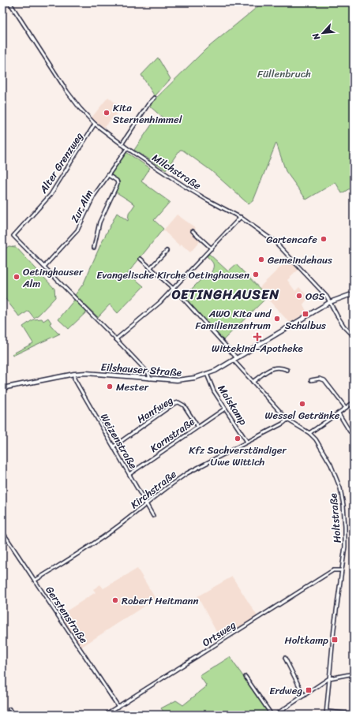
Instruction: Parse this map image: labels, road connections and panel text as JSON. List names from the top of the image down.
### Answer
{
  "streets": {
    "street": [
      "Alter Grenzweg",
      "Milchstraße",
      "Zur Alm",
      "Eilshauser Straße",
      "Maiskamp",
      "Hanfweg",
      "Kornstraße",
      "Weizenstraße",
      "Kirchstraße",
      "Holtstraße",
      "Gerstenstraße",
      "Ortsweg"
    ]
  },
  "crossings": [
    ["Alter Grenzweg", "Milchstraße"],
    ["Alter Grenzweg", "Zur Alm"],
    ["Milchstraße", "Zur Alm"],
    ["Milchstraße", "Eilshauser Straße"],
    ["Eilshauser Straße", "Maiskamp"],
    ["Eilshauser Straße", "Weizenstraße"],
    ["Eilshauser Straße", "Holtstraße"],
    ["Maiskamp", "Kornstraße"],
    ["Maiskamp", "Kirchstraße"],
    ["Hanfweg", "Kornstraße"],
    ["Hanfweg", "Weizenstraße"],
    ["Kornstraße", "Weizenstraße"],
    ["Weizenstraße", "Kirchstraße"],
    ["Kirchstraße", "Holtstraße"],
    ["Kirchstraße", "Gerstenstraße"],
    ["Holtstraße", "Ortsweg"],
    ["Gerstenstraße", "Ortsweg"]
  ],
  "districts": ["OETINGHAUSEN"],
  "parks": ["Füllenbruch"],
  "places": {
    "other": [
      "Kita Sternenhimmel",
      "Gartencafe",
      "Gemeindehaus",
      "Evangelische Kirche Oetinghausen",
      "Oetinghauser Alm",
      "OGS",
      "AWO Kita und Familienzentrum",
      "Mester",
      "Wessel Getränke",
      "Kfz Sachverständiger Uwe Wittich",
      "Robert Heitmann"
    ],
    "transit": ["Schulbus", "Holtkamp", "Erdweg"],
    "health": ["Wittekind-Apotheke"]
  },
  "north": "bottom left"
}
